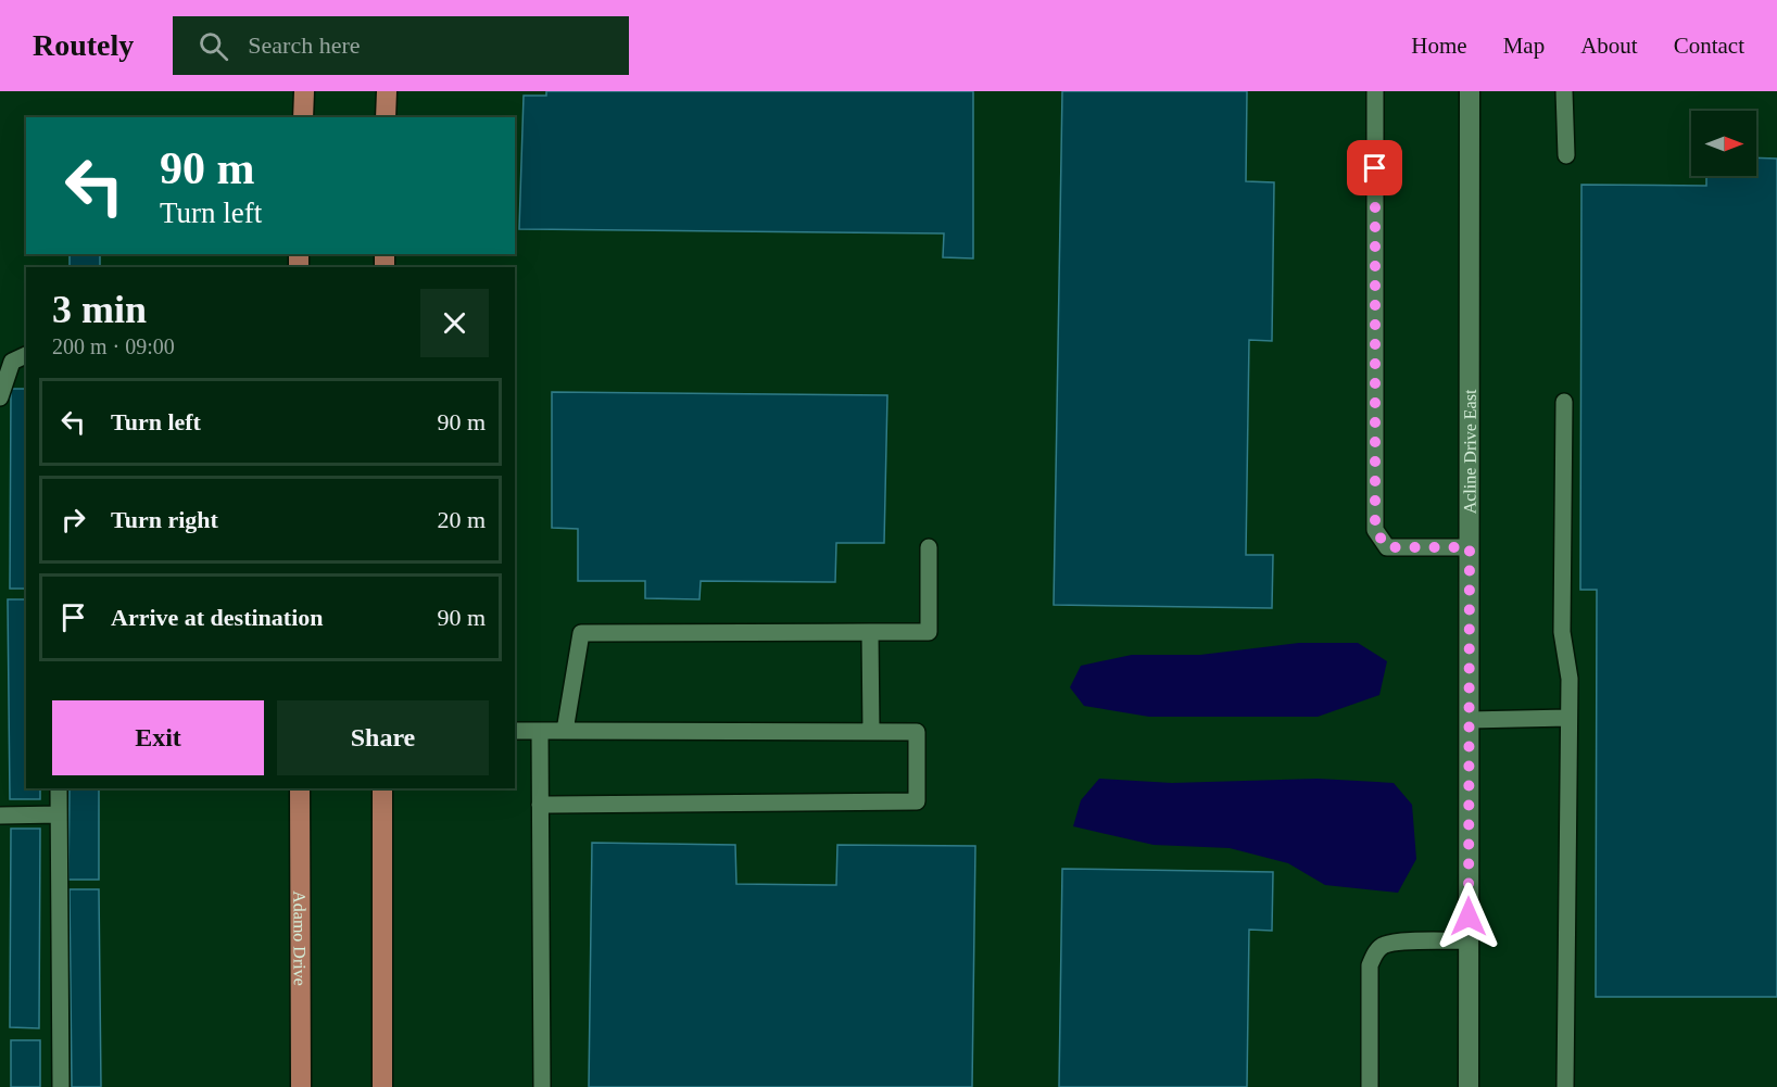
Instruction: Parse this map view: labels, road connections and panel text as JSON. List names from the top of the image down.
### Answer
{
  "streets": {
    "main road": ["Adamo Drive"],
    "street": ["Acline Drive East"]
  },
  "north": "right",
  "page": {
    "header": "Routely",
    "search": "Search here",
    "nav": [
      "Home",
      "Map",
      "About",
      "Contact"
    ],
    "turn": ["90 m", "Turn left"],
    "heading": ["3 min", "200 m · 09:00"],
    "list": [
      {
        "name": "Turn left",
        "value": "90 m"
      },
      {
        "name": "Turn right",
        "value": "20 m"
      },
      {
        "name": "Arrive at destination",
        "value": "90 m"
      }
    ],
    "buttons": ["Exit", "Share"]
  }
}
